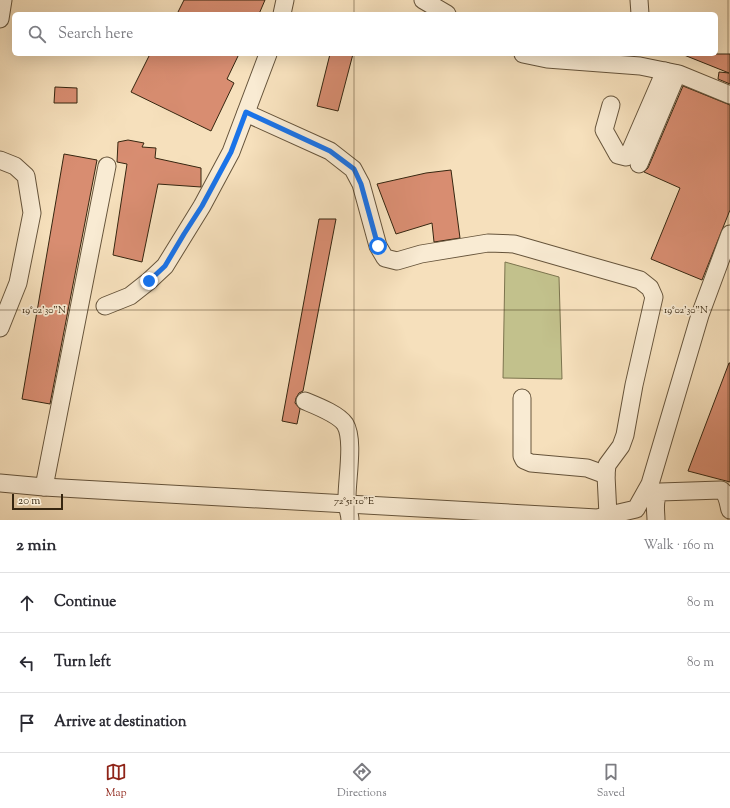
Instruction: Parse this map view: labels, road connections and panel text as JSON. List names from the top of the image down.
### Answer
{
  "scale_bar": "20 m",
  "page": {
    "search": "Search here",
    "scale": "20 m",
    "heading": ["2 min", "Walk · 160 m"],
    "list": [
      ["Continue", "80 m"],
      ["Turn left", "80 m"],
      "Arrive at destination"
    ],
    "nav": ["Map", "Directions", "Saved"]
  },
  "coordinates": ["19°02'30\"N", "72°51'10\"E"]
}
